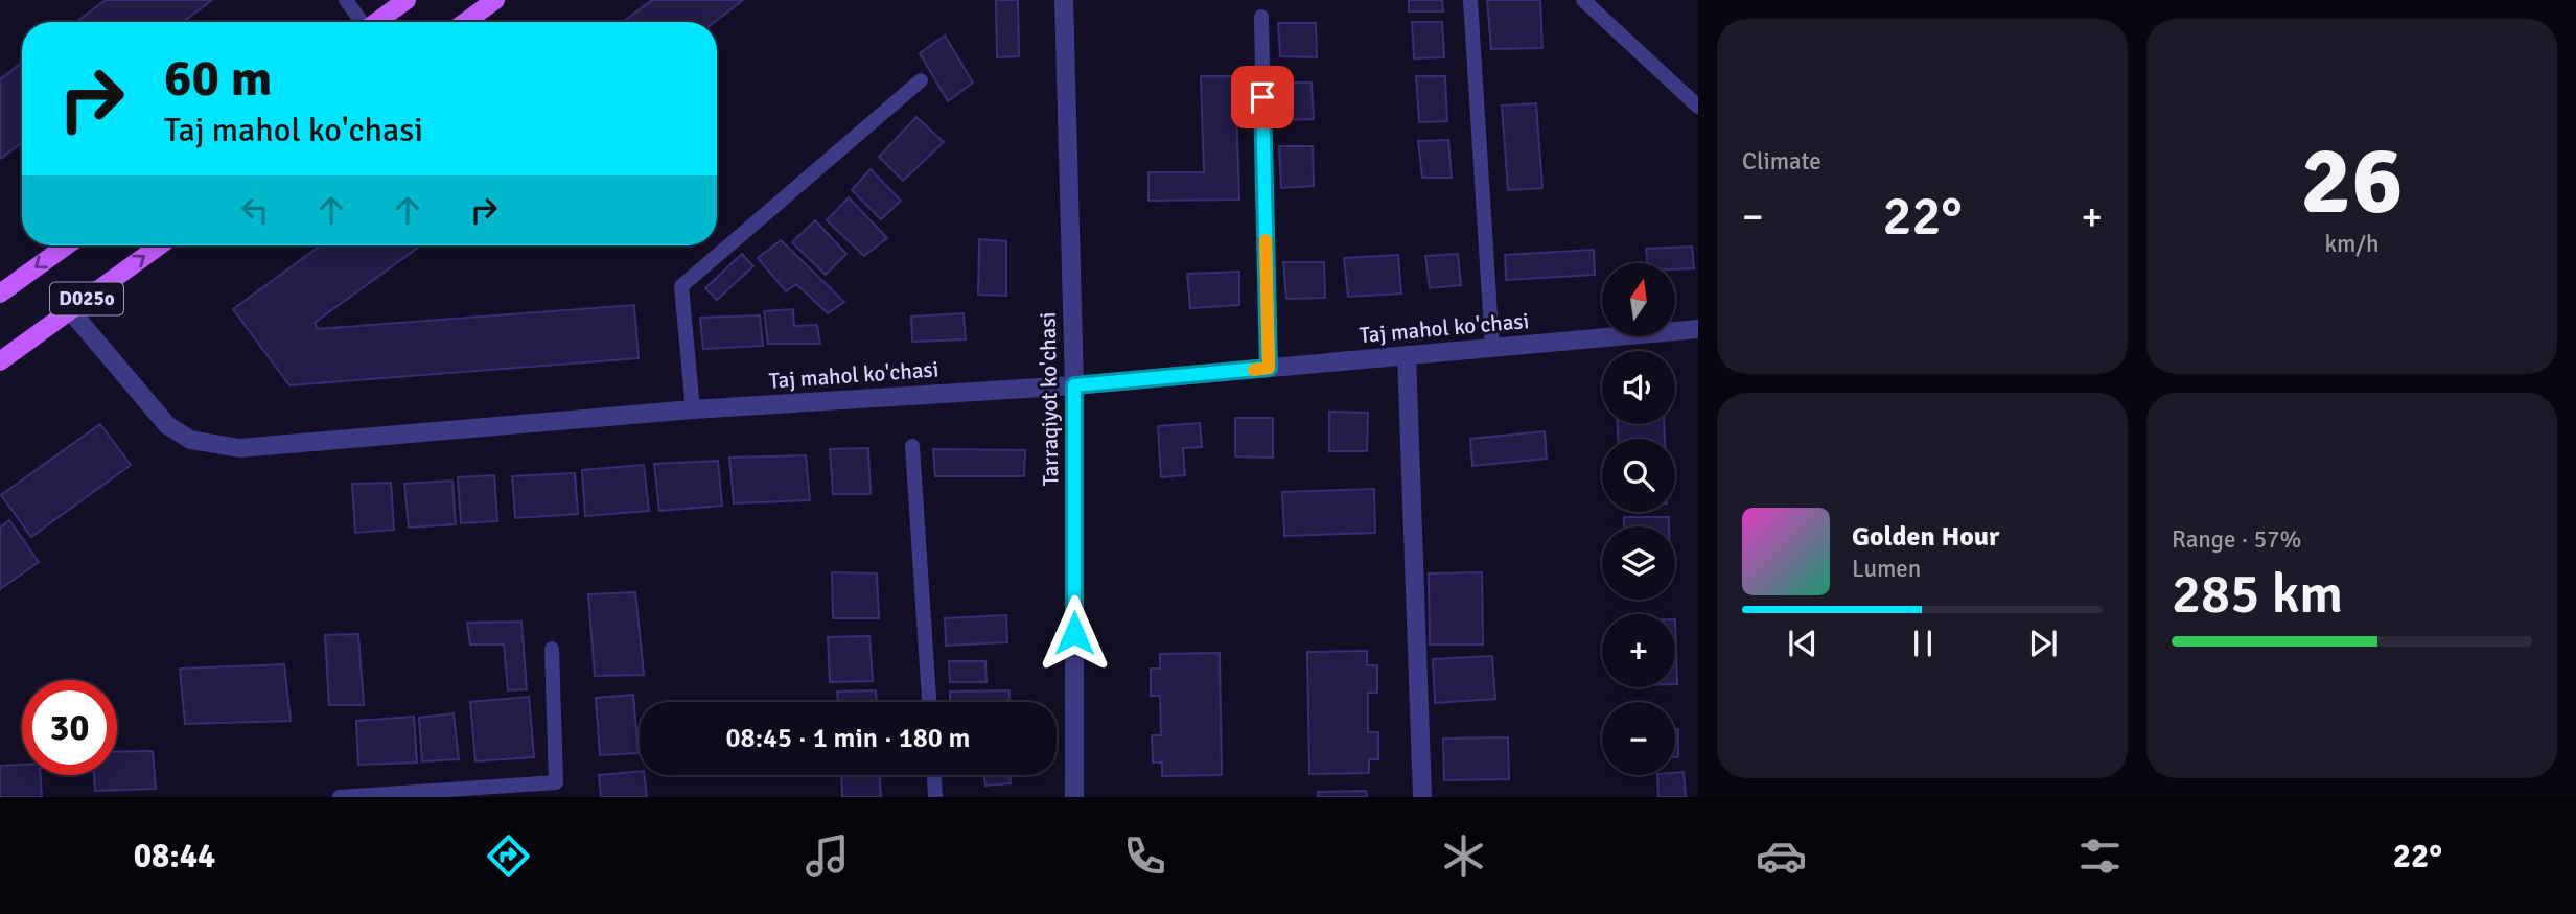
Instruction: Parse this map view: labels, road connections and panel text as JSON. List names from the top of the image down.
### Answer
{
  "streets": {
    "main road": ["D025o"],
    "street": ["Taj mahol ko'chasi", "Tarraqiyot ko'chasi"]
  },
  "crossings": [
    ["D025o", "Taj mahol ko'chasi"],
    ["Taj mahol ko'chasi", "Tarraqiyot ko'chasi"]
  ],
  "north": "top",
  "page": {
    "tile": [
      "Climate",
      ["26", "km/h"],
      ["Range · 57%", "285 km"]
    ],
    "turn": ["60 m", "Taj mahol ko'chasi"],
    "heat": ["−", "22°", "+"],
    "map_buttons": ["+", "−"],
    "song": ["Golden Hour", "Lumen"],
    "limit": "30",
    "trip": "08:45 · 1 min · 180 m",
    "tabs": ["08:44", "22°"]
  }
}
